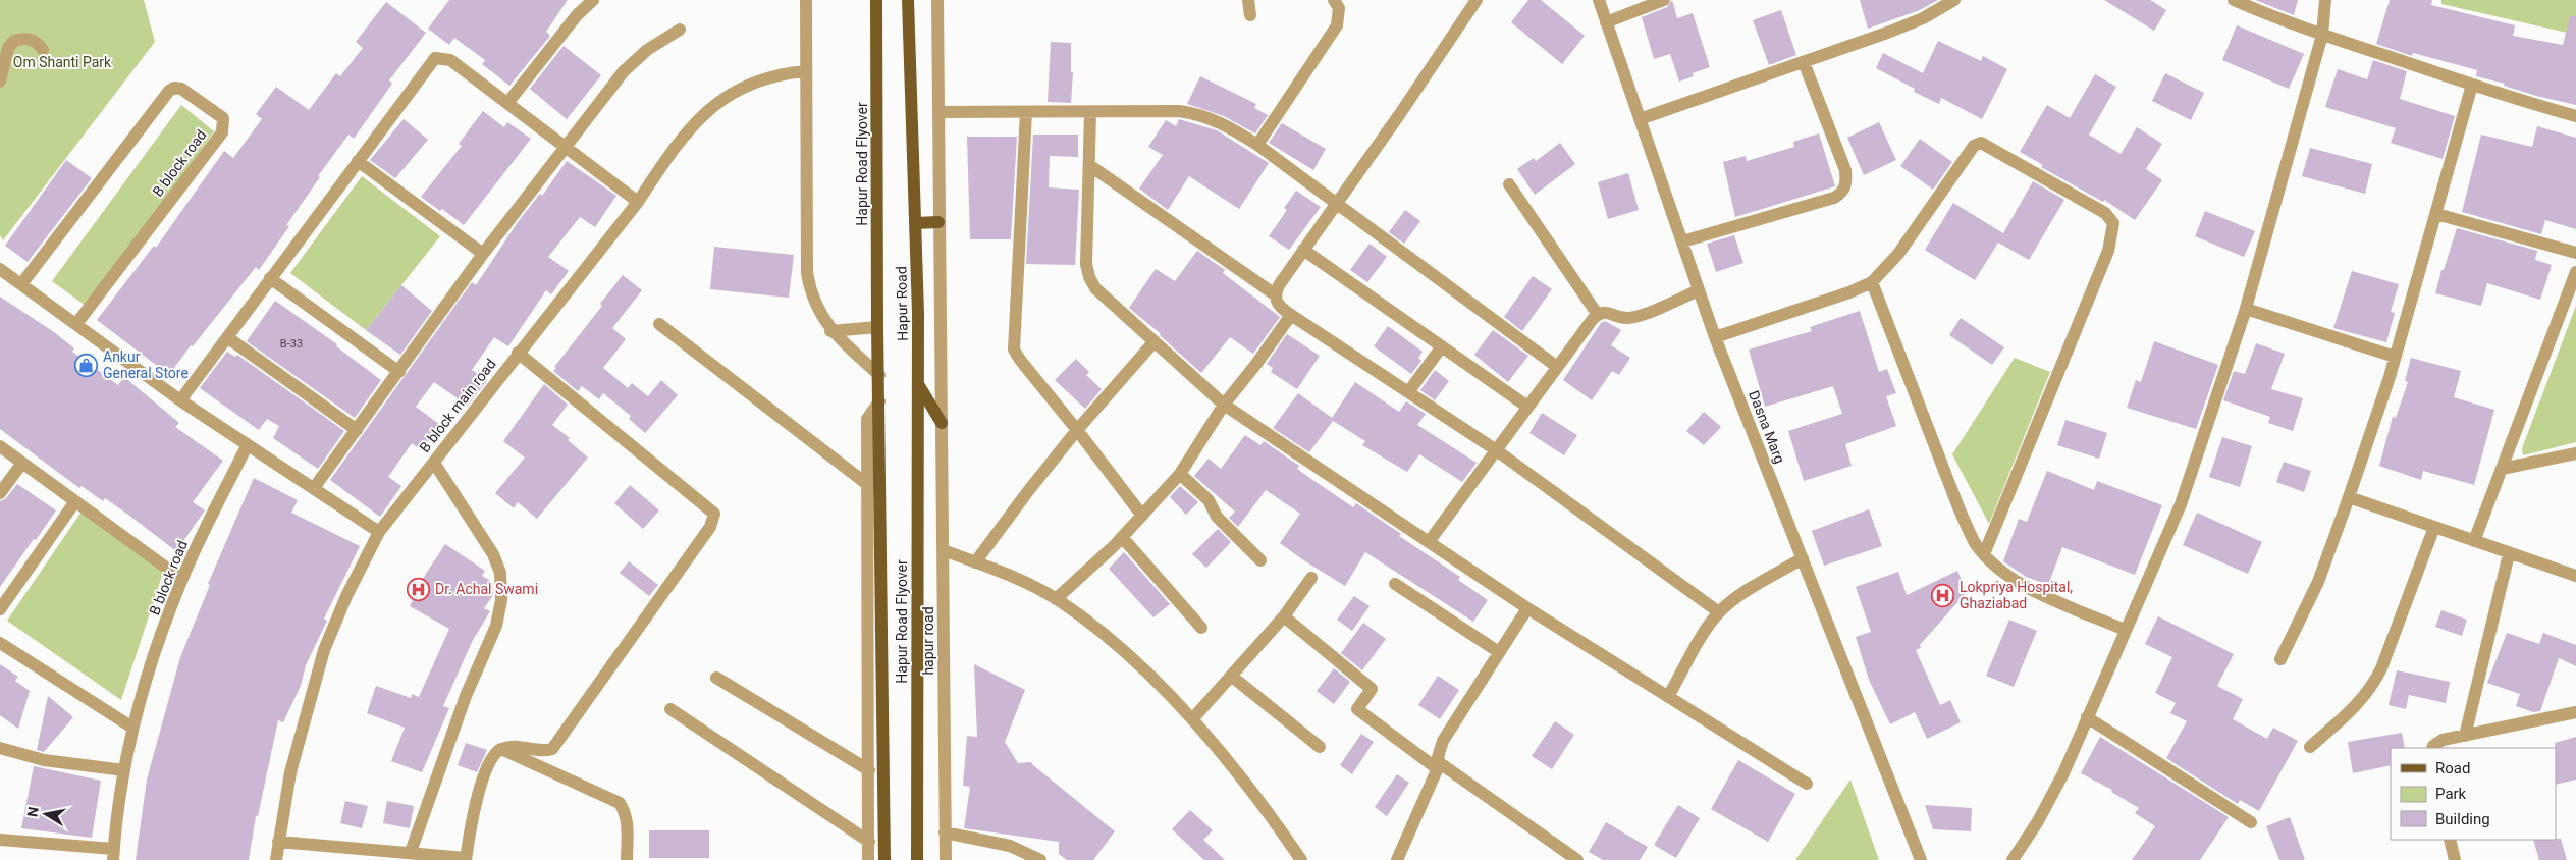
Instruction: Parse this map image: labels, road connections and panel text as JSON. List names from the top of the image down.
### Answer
{
  "streets": {
    "main road": ["Hapur Road Flyover", "Hapur Road"],
    "street": [
      "B block road",
      "B block main road",
      "Dasna Marg",
      "hapur road"
    ]
  },
  "crossings": [
    ["Hapur Road Flyover", "Hapur Road"]
  ],
  "parks": ["Om Shanti Park"],
  "places": {
    "shop": ["Ankur General Store"],
    "hospital": ["Dr. Achal Swami", "Lokpriya Hospital, Ghaziabad"]
  },
  "house_numbers": ["B-33"],
  "legend": ["Road", "Park", "Building"],
  "north": "left"
}
